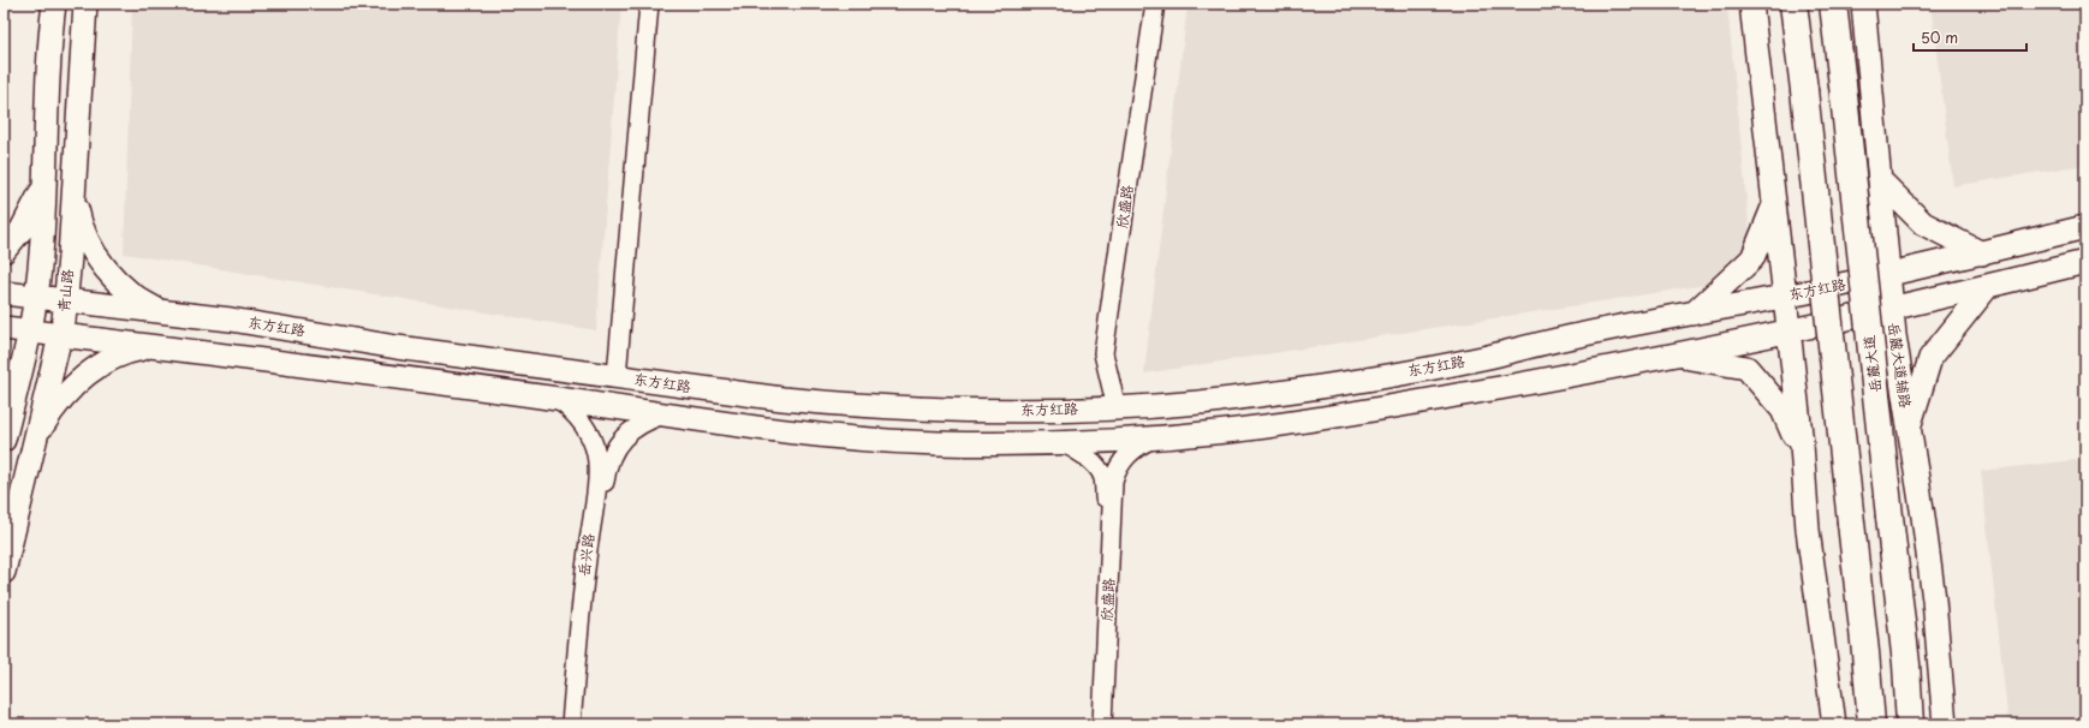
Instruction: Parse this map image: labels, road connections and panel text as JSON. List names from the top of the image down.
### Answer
{
  "streets": {
    "highway": ["岳麓大道"],
    "main road": ["东方红路", "青山路", "岳麓大道辅路"],
    "street": ["欣盛路", "岳兴路"]
  },
  "crossings": [
    ["欣盛路", "东方红路"],
    ["东方红路", "青山路"],
    ["东方红路", "岳麓大道辅路"]
  ],
  "scale_bar": "50 m"
}
